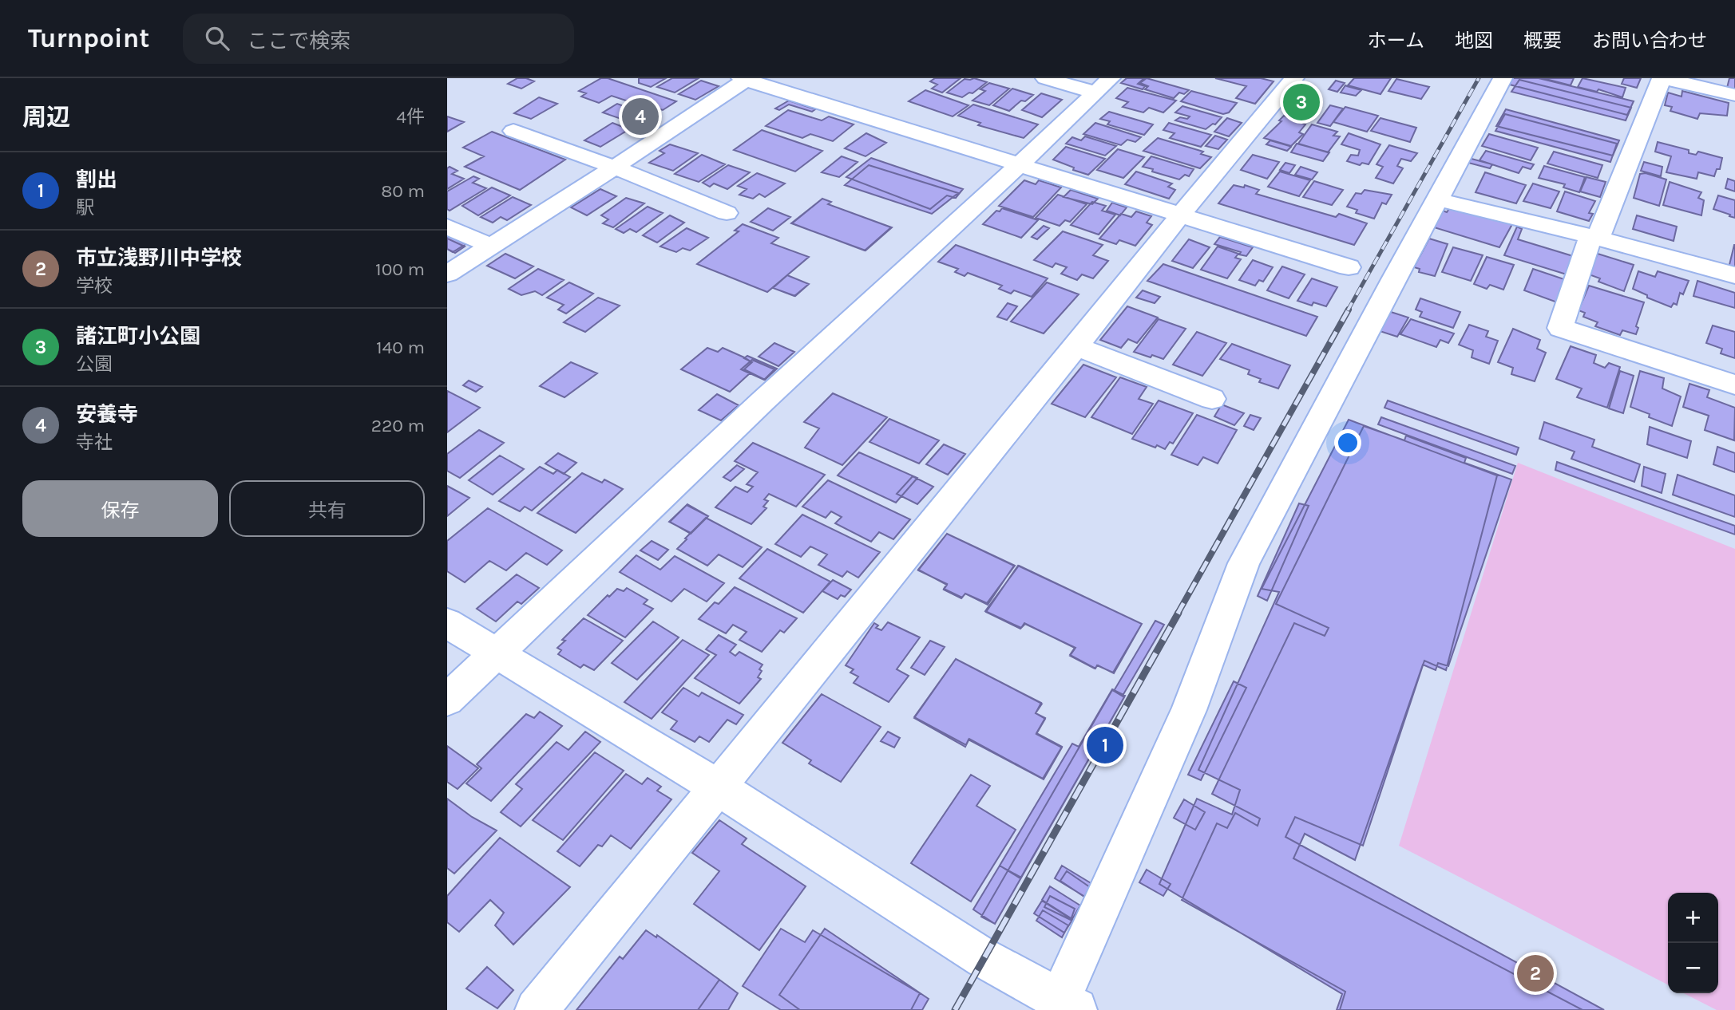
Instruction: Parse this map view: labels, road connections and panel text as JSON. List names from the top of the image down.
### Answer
{
  "page": {
    "header": "Turnpoint",
    "search": "ここで検索",
    "nav": [
      "ホーム",
      "地図",
      "概要",
      "お問い合わせ"
    ],
    "heading": ["周辺", "4件"],
    "pins": [
      "3",
      "4",
      "1",
      "2"
    ],
    "list": [
      {
        "mark": "1",
        "name": "割出",
        "note": "駅",
        "value": "80 m"
      },
      {
        "mark": "2",
        "name": "市立浅野川中学校",
        "note": "学校",
        "value": "100 m"
      },
      {
        "mark": "3",
        "name": "諸江町小公園",
        "note": "公園",
        "value": "140 m"
      },
      {
        "mark": "4",
        "name": "安養寺",
        "note": "寺社",
        "value": "220 m"
      }
    ],
    "buttons": ["保存", "共有"],
    "map_buttons": ["+", "−"]
  }
}
